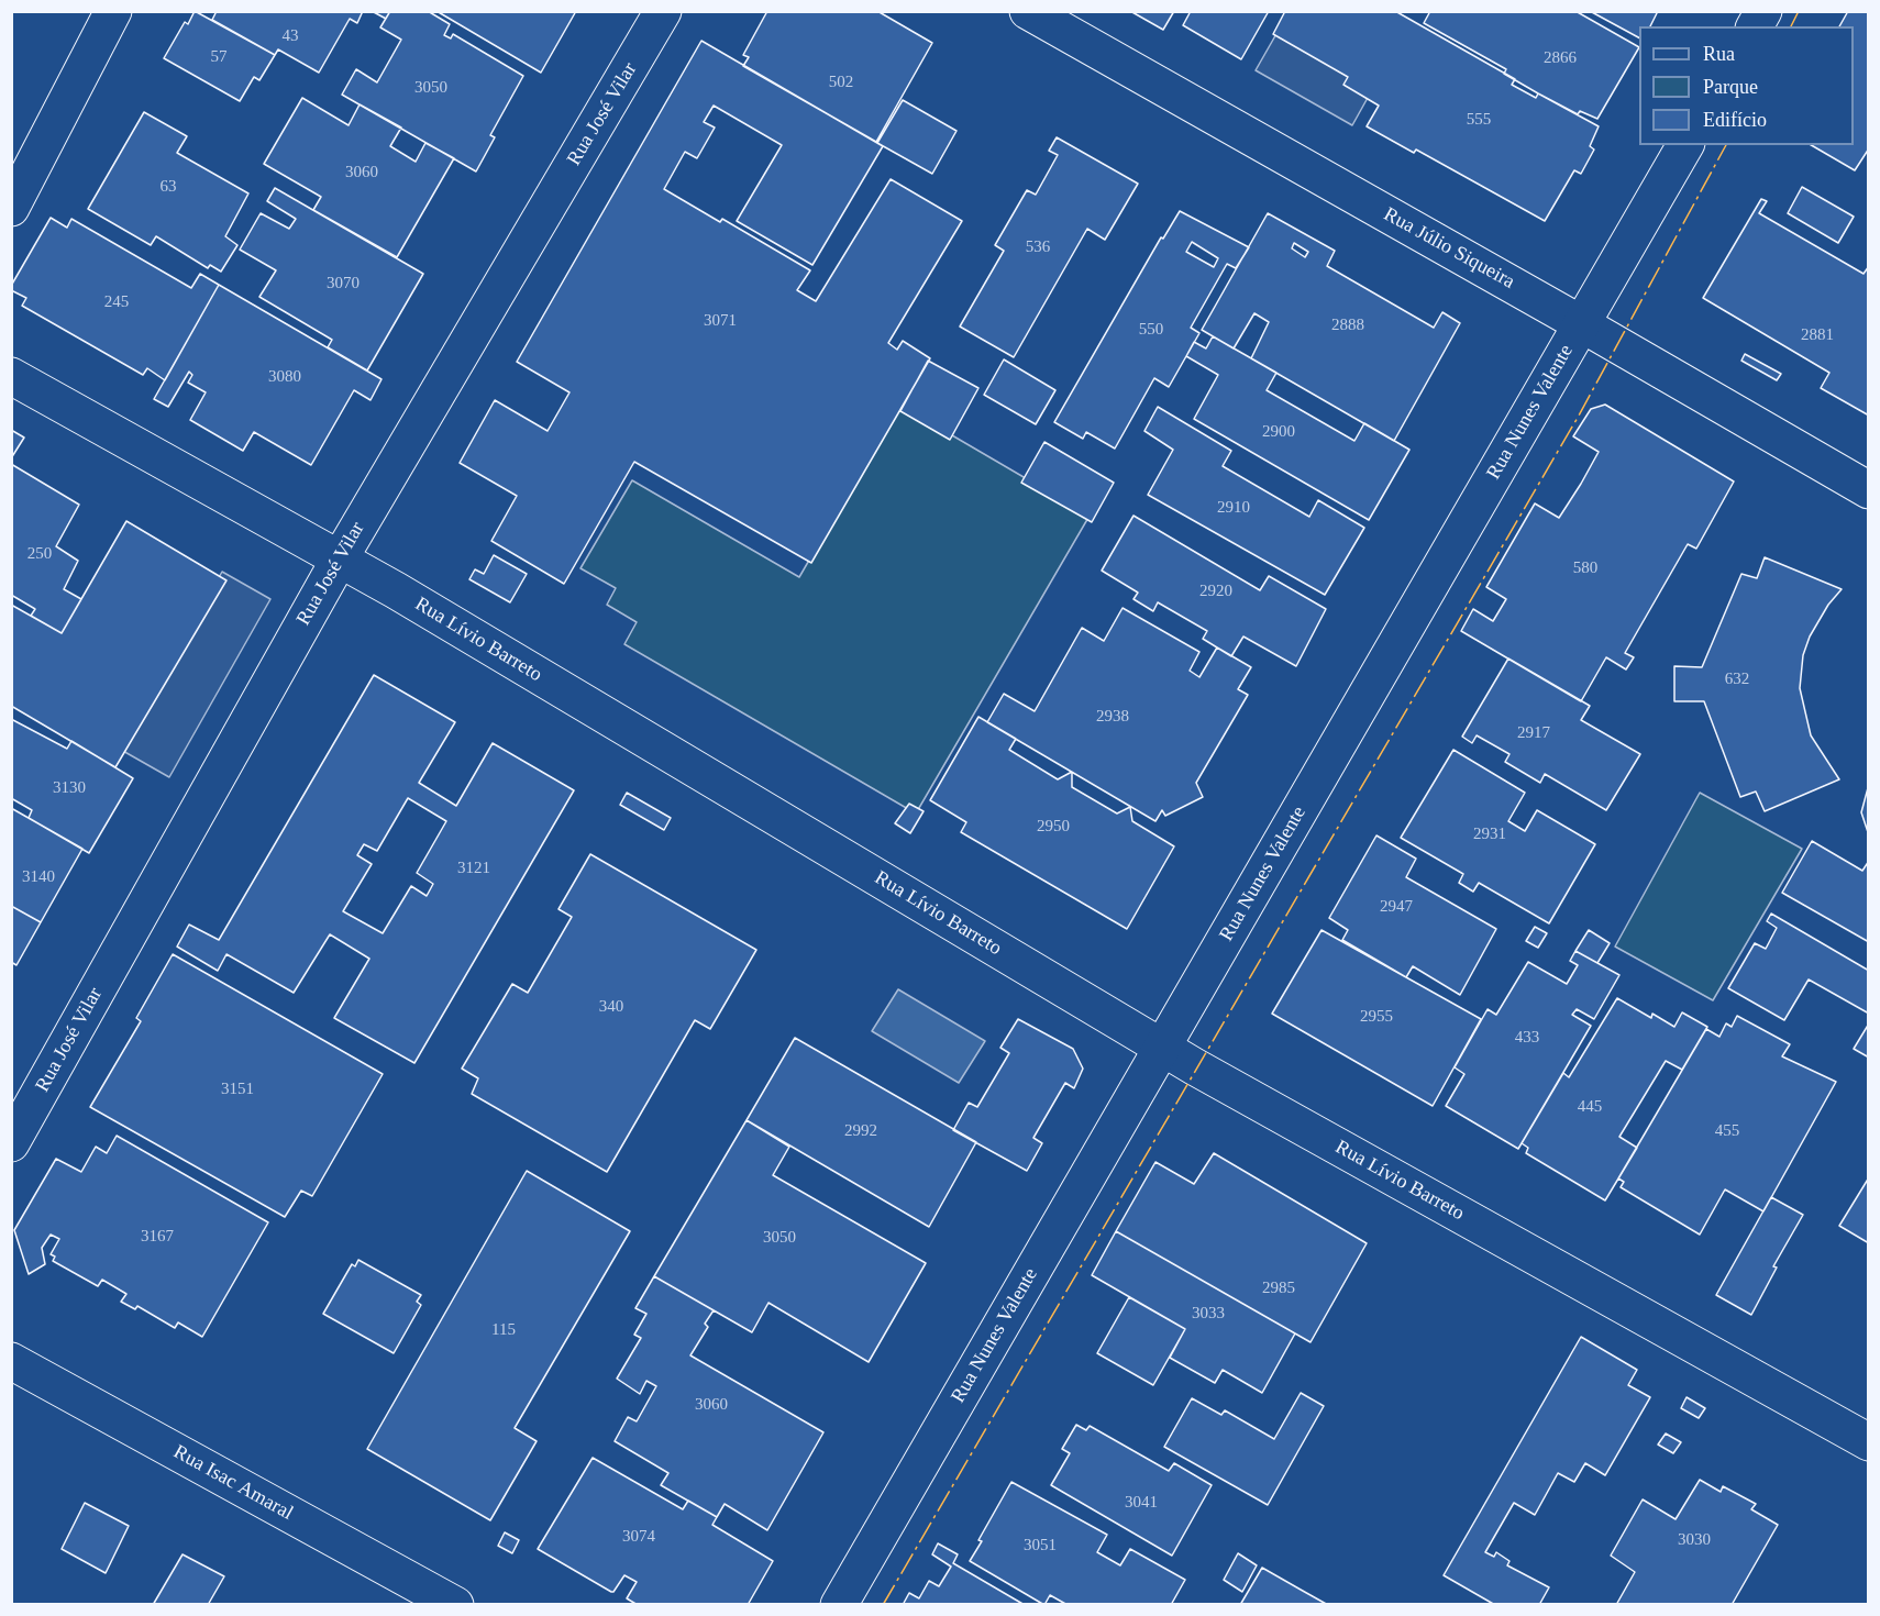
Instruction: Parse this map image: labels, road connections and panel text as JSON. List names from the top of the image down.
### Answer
{
  "streets": {
    "street": [
      "Rua José Vilar",
      "Rua Júlio Siqueira",
      "Rua Nunes Valente",
      "Rua Lívio Barreto",
      "Rua Isac Amaral"
    ]
  },
  "crossings": [
    ["Rua José Vilar", "Rua Lívio Barreto"],
    ["Rua Júlio Siqueira", "Rua Nunes Valente"],
    ["Rua Nunes Valente", "Rua Lívio Barreto"]
  ],
  "house_numbers": [
    "43",
    "57",
    "2866",
    "502",
    "3050",
    "555",
    "3060",
    "63",
    "536",
    "3070",
    "245",
    "3071",
    "2888",
    "550",
    "2881",
    "3080",
    "2900",
    "2910",
    "250",
    "580",
    "2920",
    "632",
    "2938",
    "2917",
    "3130",
    "2950",
    "2931",
    "3121",
    "3140",
    "2947",
    "340",
    "2955",
    "433",
    "3151",
    "445",
    "2992",
    "455",
    "3167",
    "3050",
    "2985",
    "3033",
    "115",
    "3060",
    "3041",
    "3074",
    "3030",
    "3051"
  ],
  "legend": ["Rua", "Parque", "Edifício"]
}
